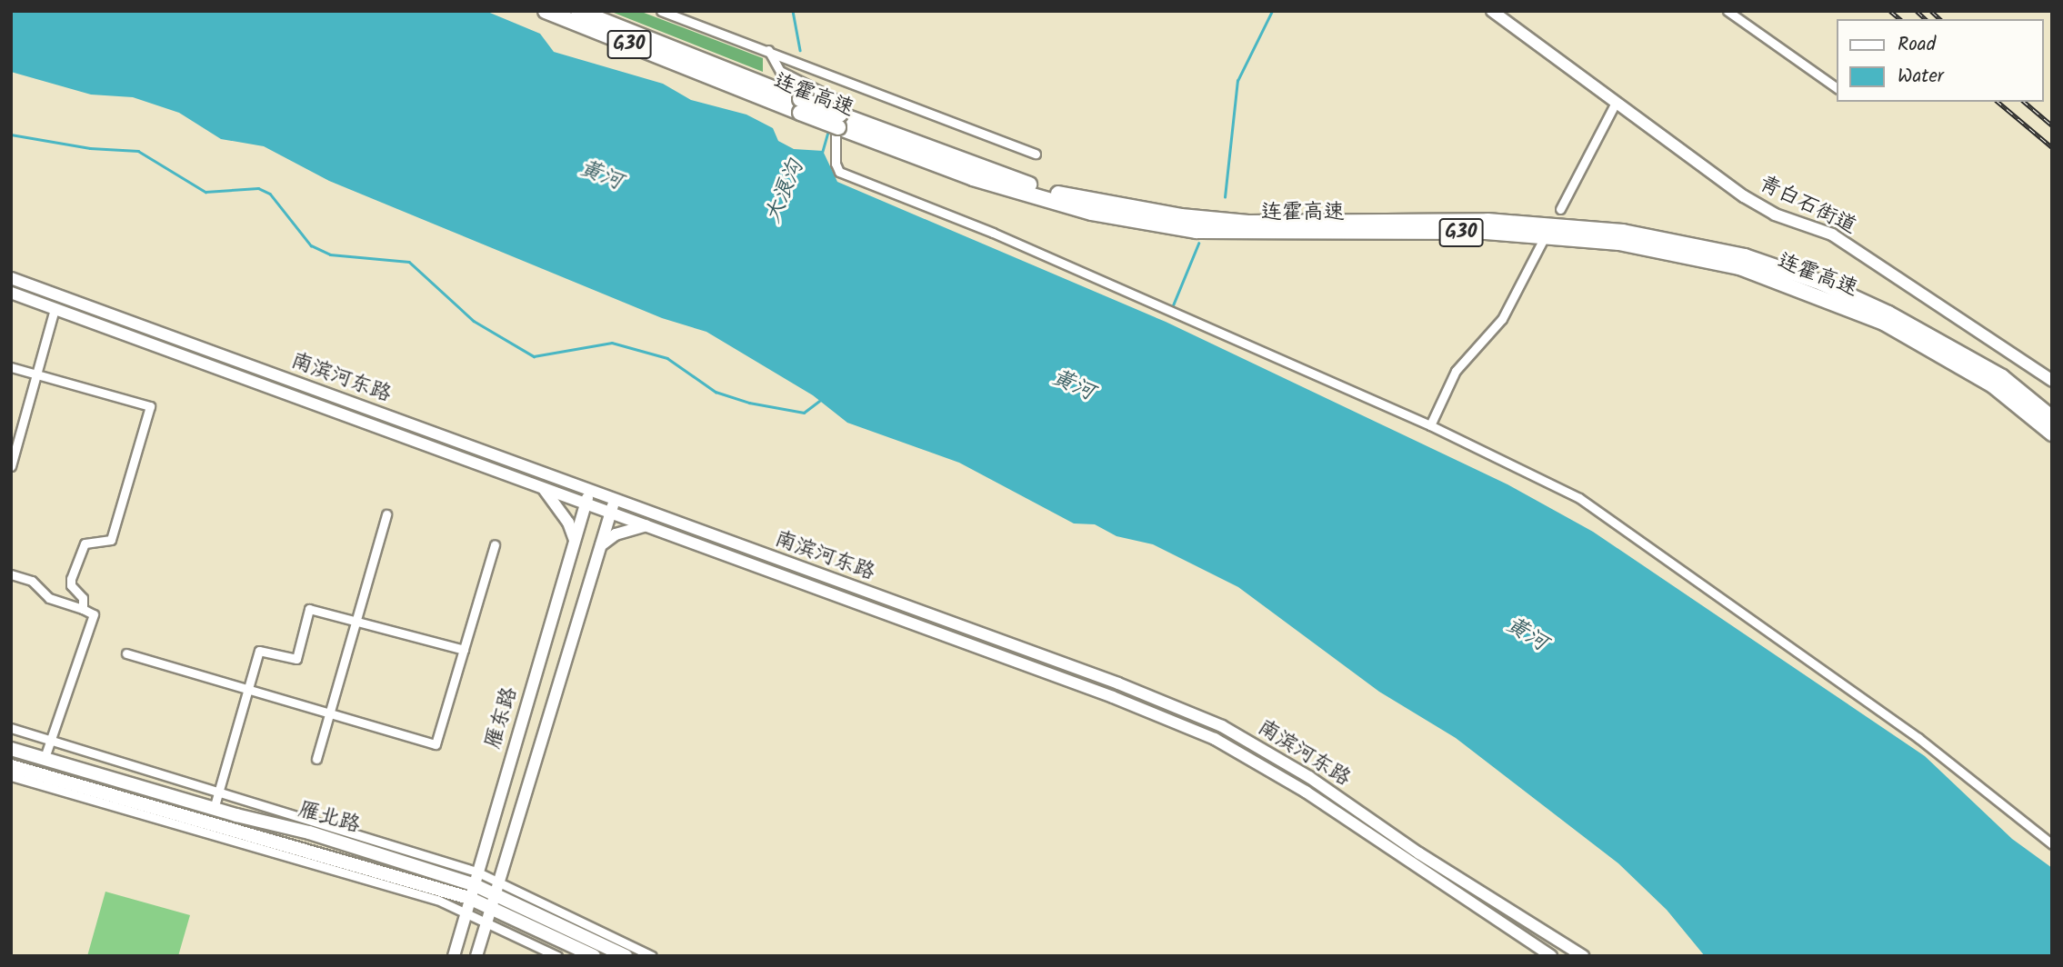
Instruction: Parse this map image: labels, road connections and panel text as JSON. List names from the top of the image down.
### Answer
{
  "streets": {
    "highway": ["G30", "连霍高速"],
    "main road": [
      "青白石街道",
      "南滨河东路",
      "雁东路",
      "雁北路"
    ]
  },
  "crossings": [
    ["南滨河东路", "雁东路"],
    ["雁东路", "雁北路"]
  ],
  "water": ["黄河", "大浪沟"],
  "legend": ["Road", "Water"]
}
